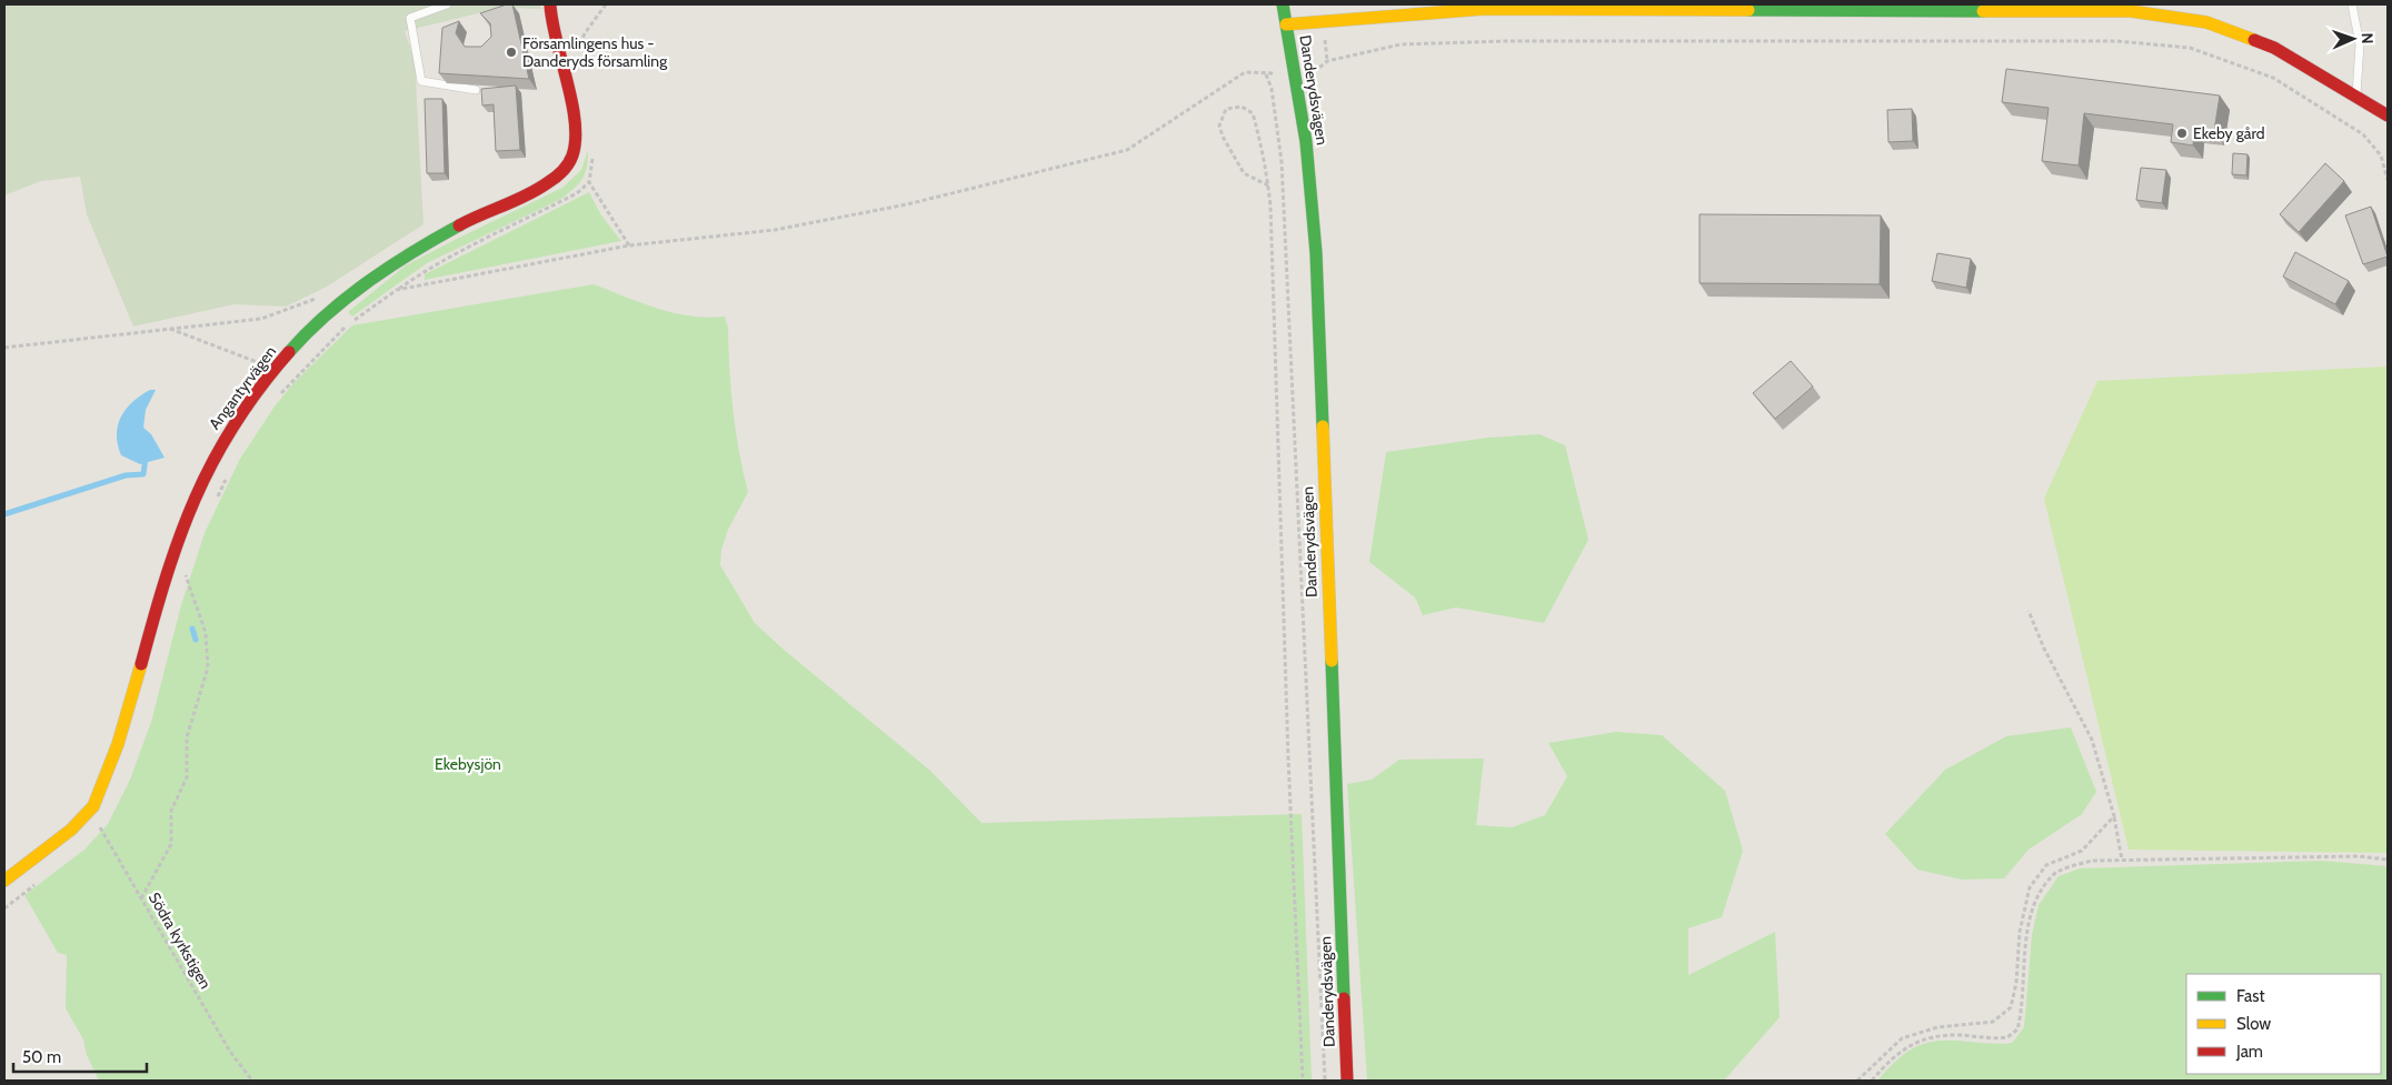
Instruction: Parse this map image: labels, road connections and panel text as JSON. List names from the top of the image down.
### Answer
{
  "streets": {
    "street": ["Danderydsvägen", "Angantyrvägen"],
    "path": ["Södra kyrkstigen"]
  },
  "crossings": [
    ["Angantyrvägen", "Södra kyrkstigen"]
  ],
  "parks": ["Ekebysjön"],
  "places": ["Församlingens hus - Danderyds församling", "Ekeby gård"],
  "legend": ["Fast", "Slow", "Jam"],
  "scale_bar": "50 m",
  "north": "right"
}
